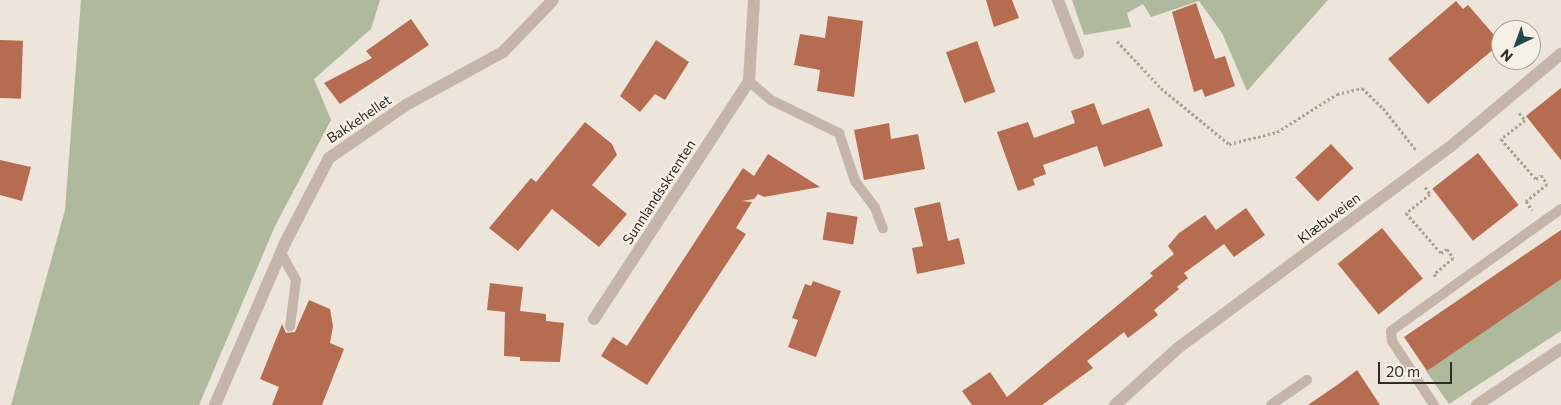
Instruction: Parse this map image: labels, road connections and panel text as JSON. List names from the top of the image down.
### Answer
{
  "streets": {
    "street": ["Bakkehellet", "Sunnlandsskrenten", "Klæbuveien"]
  },
  "scale_bar": "20 m",
  "north": "bottom left"
}
